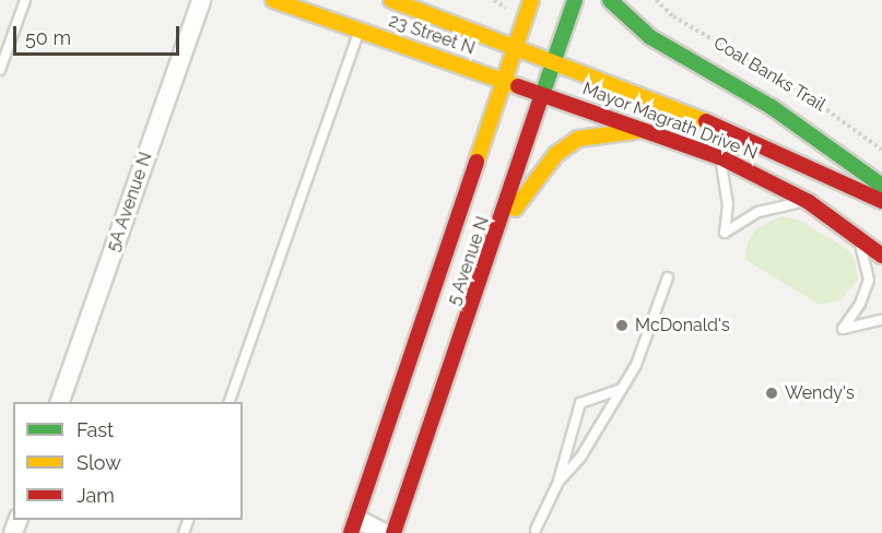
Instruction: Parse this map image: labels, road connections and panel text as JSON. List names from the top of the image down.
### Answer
{
  "streets": {
    "main road": ["23 Street N", "Mayor Magrath Drive N", "5 Avenue N"],
    "street": ["5A Avenue N"],
    "path": ["Coal Banks Trail"]
  },
  "crossings": [
    ["23 Street N", "Mayor Magrath Drive N"],
    ["23 Street N", "5 Avenue N"],
    ["Mayor Magrath Drive N", "5 Avenue N"]
  ],
  "places": ["McDonald's", "Wendy's"],
  "legend": ["Fast", "Slow", "Jam"],
  "scale_bar": "50 m"
}
